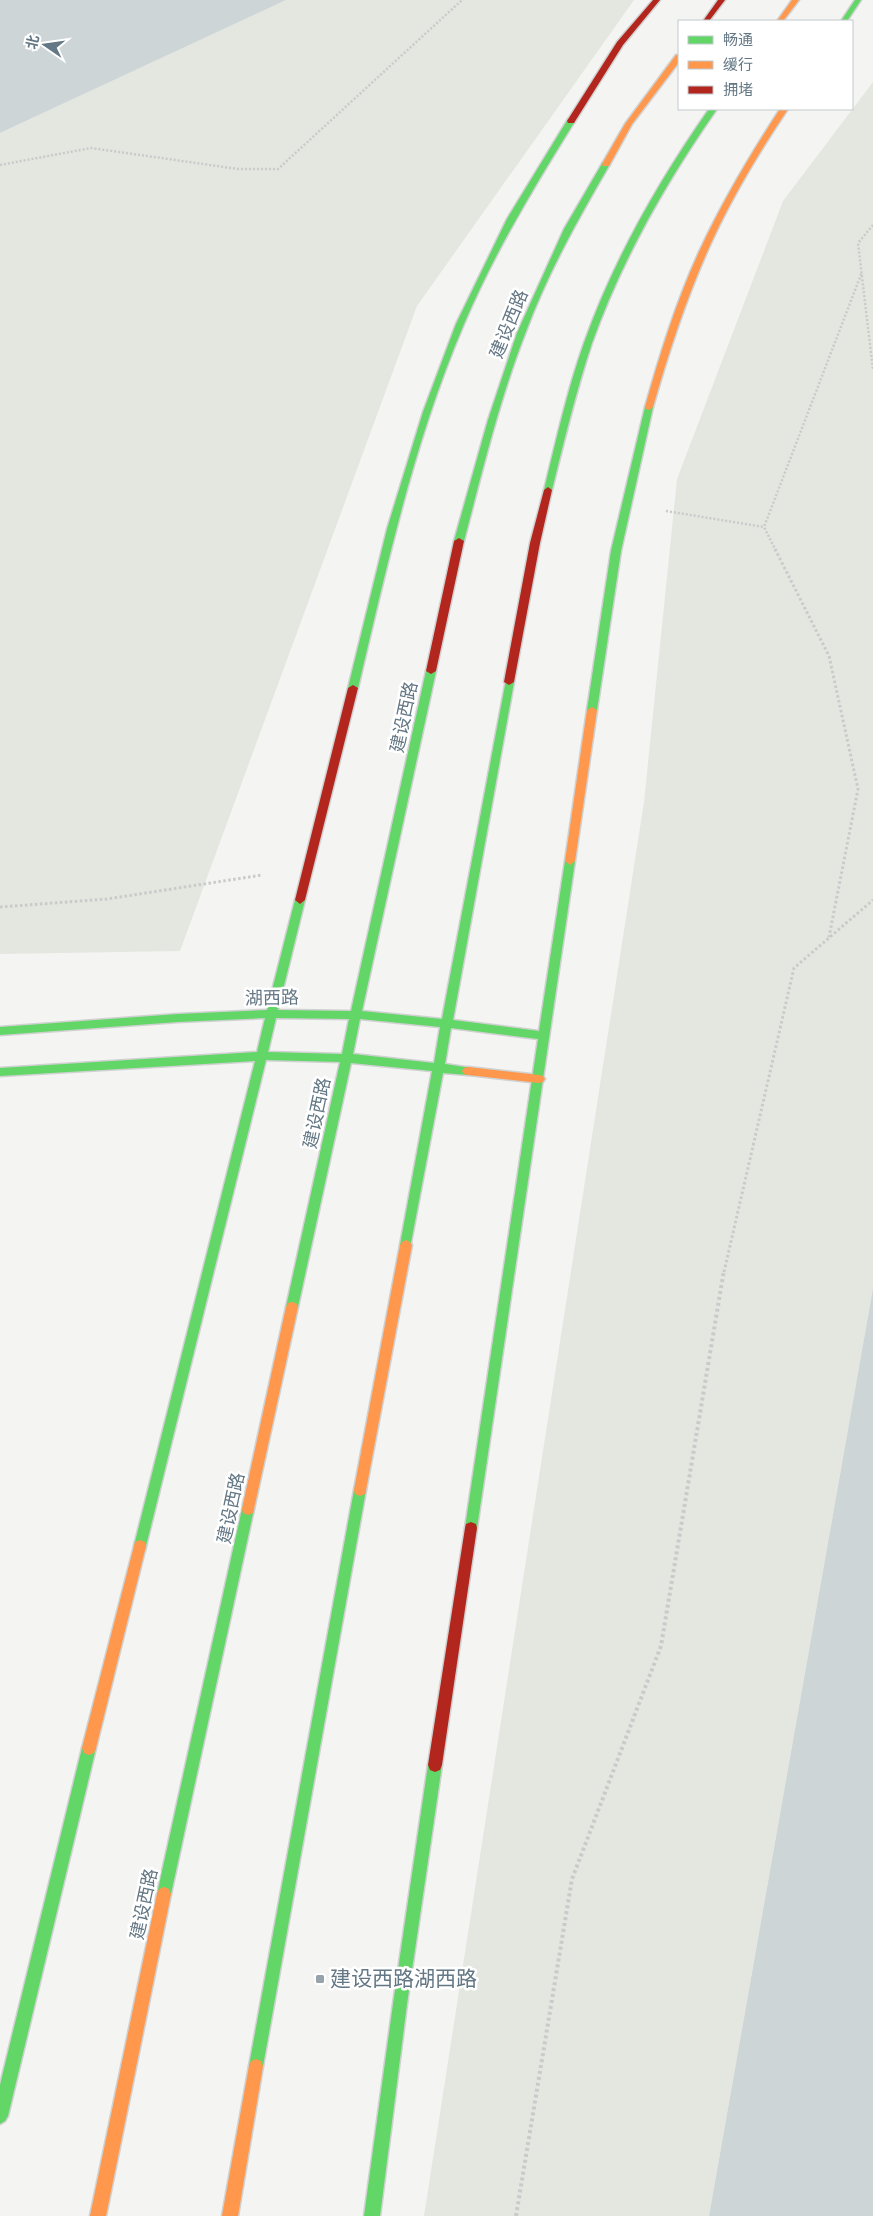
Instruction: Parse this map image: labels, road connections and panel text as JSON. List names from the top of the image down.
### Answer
{
  "streets": {
    "street": ["建设西路", "湖西路"]
  },
  "crossings": [
    ["建设西路", "湖西路"]
  ],
  "places": {
    "transit": ["建设西路湖西路"]
  },
  "legend": ["畅通", "缓行", "拥堵"],
  "north": "left"
}
